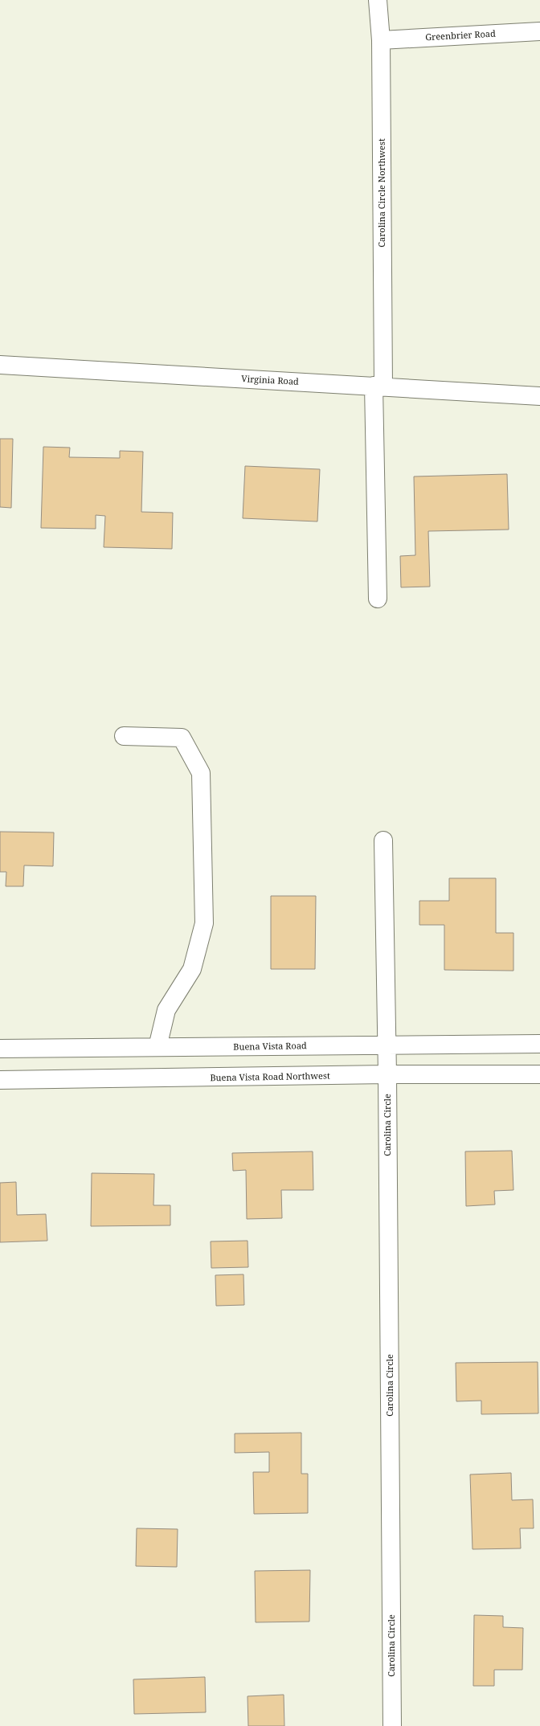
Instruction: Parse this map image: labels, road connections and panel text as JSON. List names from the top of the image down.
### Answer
{
  "streets": {
    "street": [
      "Greenbrier Road",
      "Carolina Circle Northwest",
      "Virginia Road",
      "Buena Vista Road",
      "Buena Vista Road Northwest",
      "Carolina Circle"
    ]
  },
  "crossings": [
    ["Greenbrier Road", "Carolina Circle Northwest"],
    ["Carolina Circle Northwest", "Virginia Road"],
    ["Buena Vista Road", "Carolina Circle"],
    ["Buena Vista Road Northwest", "Carolina Circle"]
  ]
}
